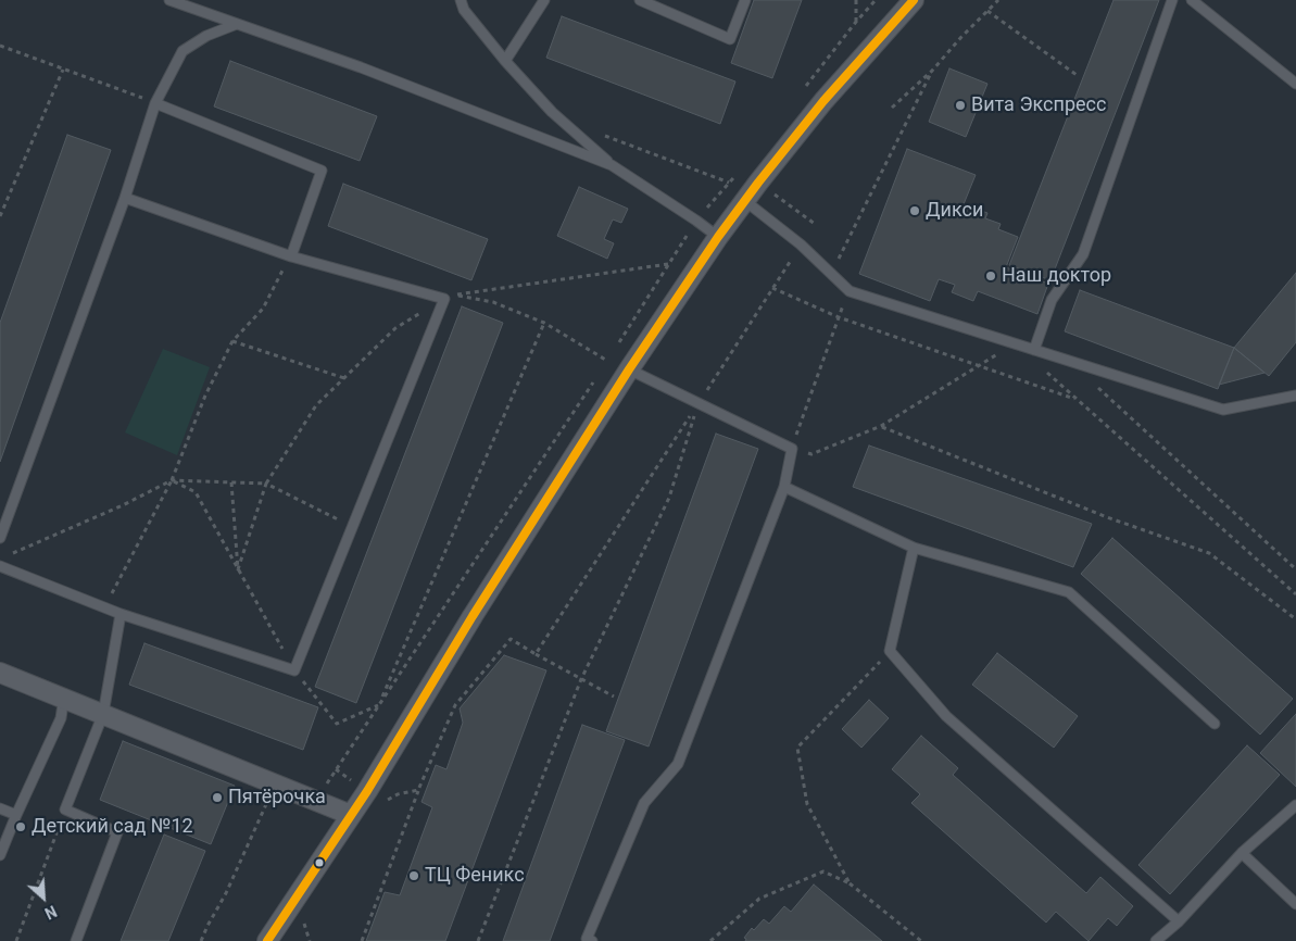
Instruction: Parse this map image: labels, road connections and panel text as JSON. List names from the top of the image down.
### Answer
{
  "places": [
    "Вита Экспресс",
    "Дикси",
    "Наш доктор",
    "Пятёрочка",
    "Детский сад №12",
    "ТЦ Феникс"
  ],
  "north": "bottom right"
}
